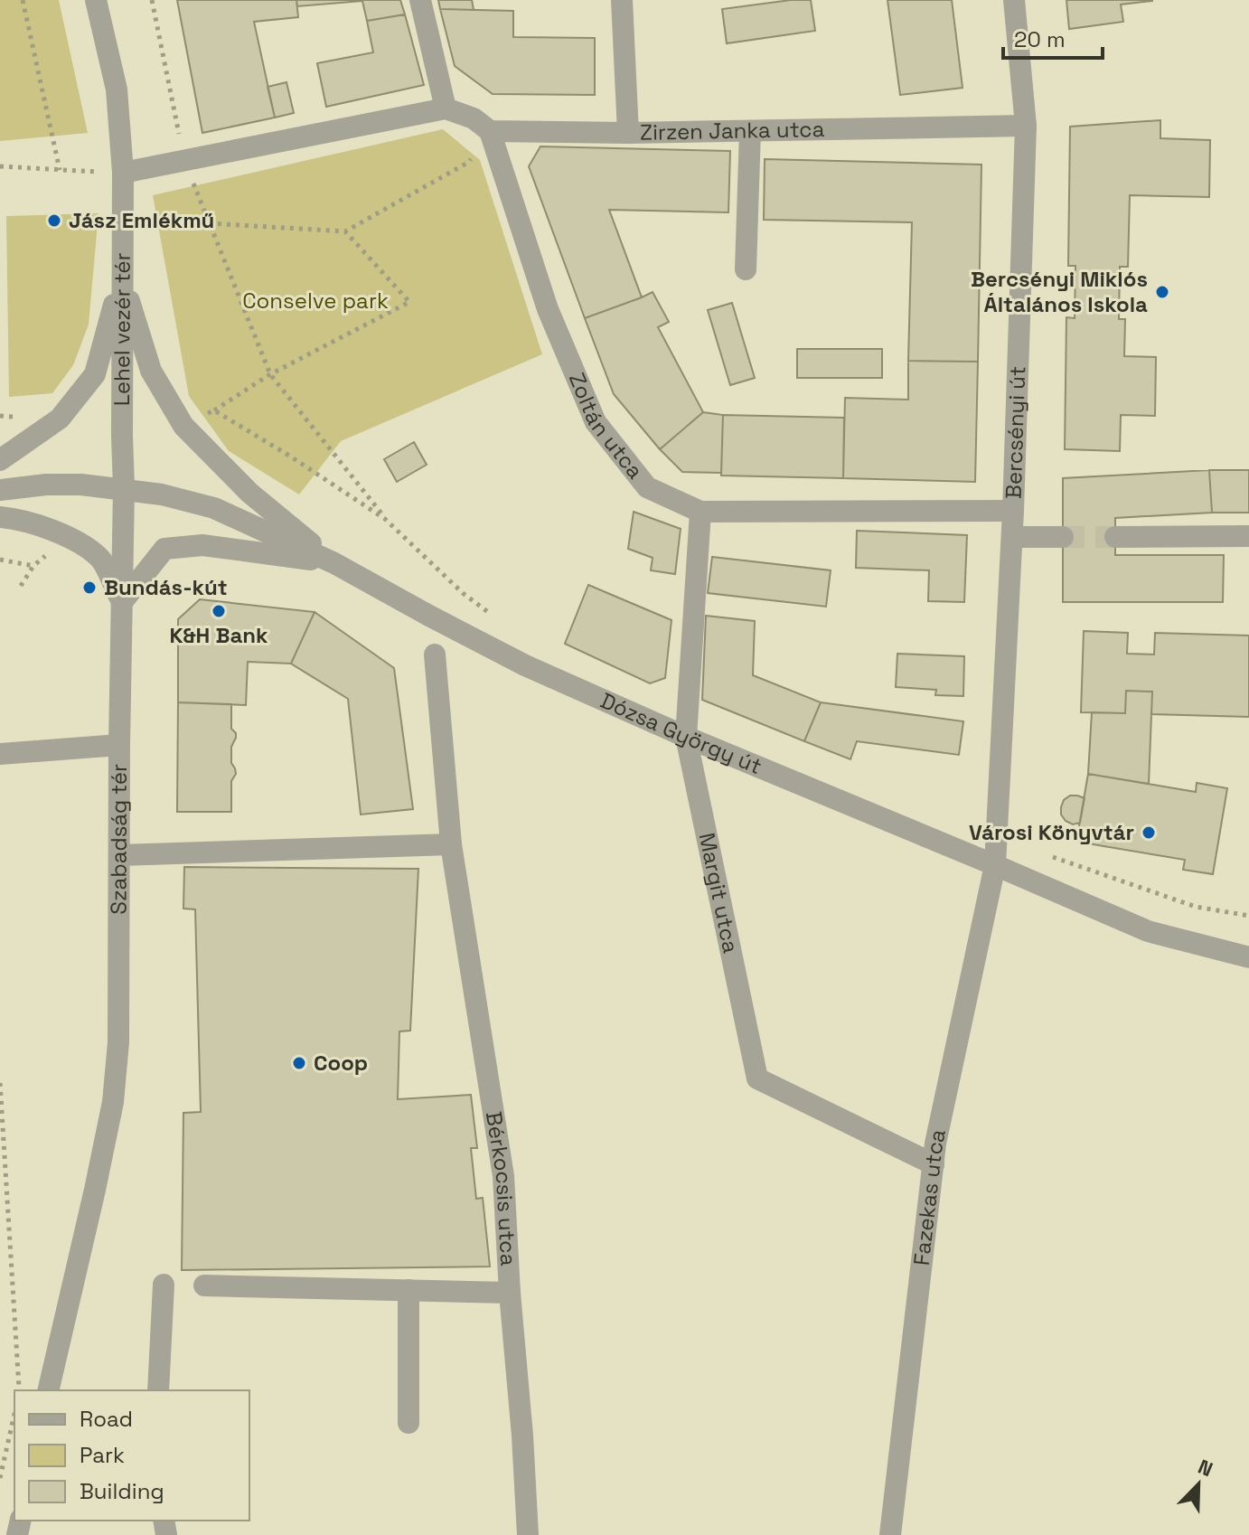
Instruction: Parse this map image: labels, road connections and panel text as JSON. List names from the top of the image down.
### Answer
{
  "streets": {
    "street": [
      "Zirzen Janka utca",
      "Lehel vezér tér",
      "Zoltán utca",
      "Bercsényi út",
      "Dózsa György út",
      "Szabadság tér",
      "Margit utca",
      "Bérkocsis utca",
      "Fazekas utca"
    ]
  },
  "crossings": [
    ["Zirzen Janka utca", "Zoltán utca"],
    ["Zirzen Janka utca", "Bercsényi út"],
    ["Lehel vezér tér", "Dózsa György út"],
    ["Lehel vezér tér", "Szabadság tér"],
    ["Zoltán utca", "Bercsényi út"],
    ["Zoltán utca", "Margit utca"],
    ["Bercsényi út", "Dózsa György út"],
    ["Bercsényi út", "Fazekas utca"],
    ["Dózsa György út", "Szabadság tér"],
    ["Dózsa György út", "Margit utca"],
    ["Dózsa György út", "Fazekas utca"],
    ["Margit utca", "Fazekas utca"]
  ],
  "parks": ["Conselve park"],
  "places": [
    "Jász Emlékmű",
    "Bercsényi Miklós Általános Iskola",
    "Bundás-kút",
    "K&H Bank",
    "Városi Könyvtár",
    "Coop"
  ],
  "legend": ["Road", "Park", "Building"],
  "scale_bar": "20 m",
  "north": "top right"
}
